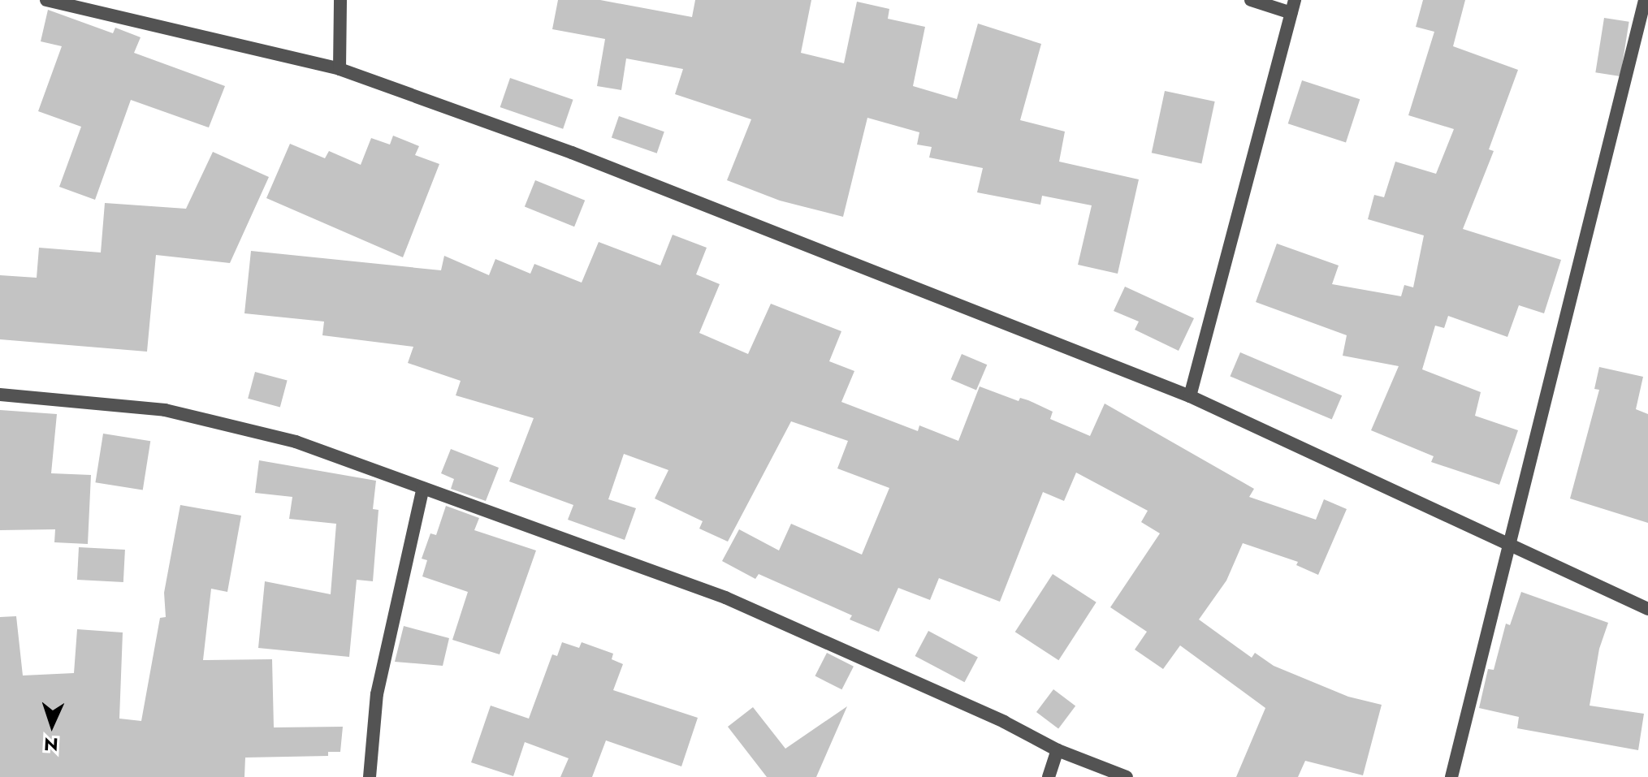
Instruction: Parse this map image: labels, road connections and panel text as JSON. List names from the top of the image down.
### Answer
{
  "north": "bottom"
}
